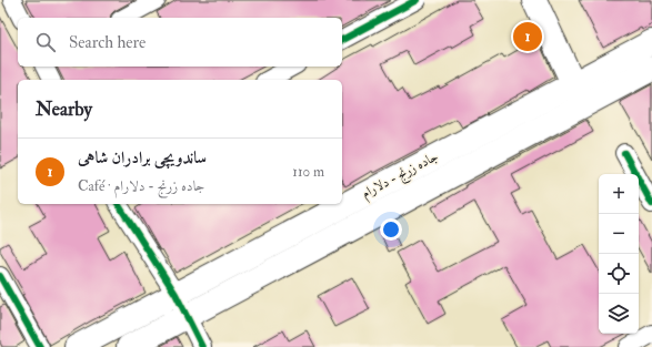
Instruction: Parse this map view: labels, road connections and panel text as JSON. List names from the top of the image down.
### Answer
{
  "streets": {
    "main road": ["جاده زرنج - دلارام"]
  },
  "page": {
    "search": "Search here",
    "pins": "1",
    "heading": "Nearby",
    "list": [
      {
        "mark": "1",
        "name": "ساندویچی برادران شاهی",
        "note": "Café · جاده زرنج - دلارام",
        "value": "110 m"
      }
    ],
    "map_buttons": ["+", "−"]
  }
}
